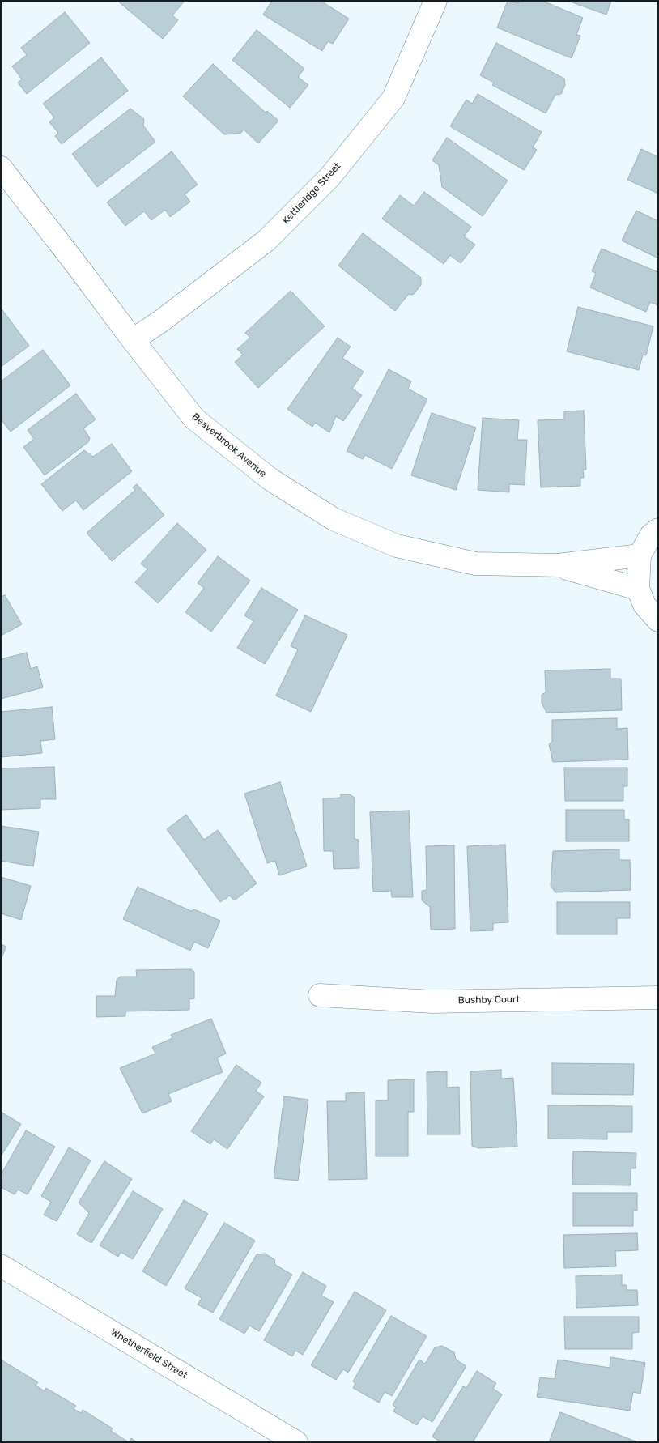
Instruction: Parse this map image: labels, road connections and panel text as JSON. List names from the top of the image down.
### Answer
{
  "streets": {
    "street": [
      "Kettleridge Street",
      "Beaverbrook Avenue",
      "Bushby Court",
      "Whetherfield Street"
    ]
  },
  "crossings": [
    ["Kettleridge Street", "Beaverbrook Avenue"]
  ]
}
